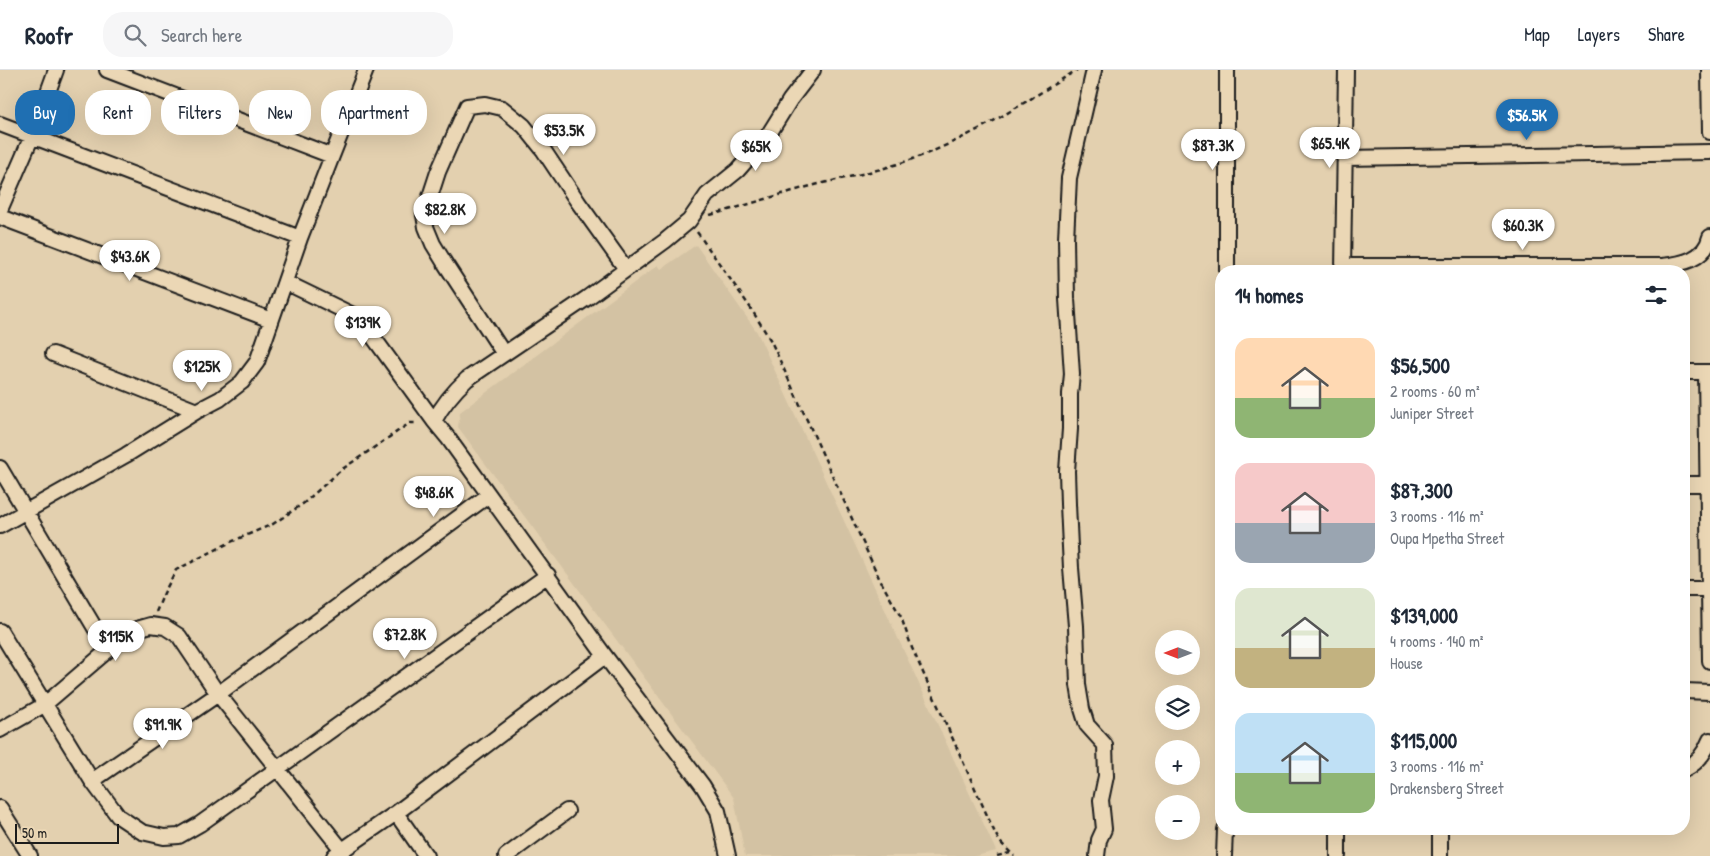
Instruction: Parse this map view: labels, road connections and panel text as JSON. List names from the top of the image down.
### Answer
{
  "scale_bar": "50 m",
  "north": "left",
  "page": {
    "header": "Roofr",
    "search": "Search here",
    "nav": ["Map", "Layers", "Share"],
    "chip": [
      "Buy",
      "Rent",
      "Filters",
      "New",
      "Apartment"
    ],
    "price": [
      "$56.5K",
      "$53.5K",
      "$65.4K",
      "$87.3K",
      "$65K",
      "$82.8K",
      "$60.3K",
      "$43.6K",
      "$139K",
      "$125K",
      "$48.6K",
      "$72.8K",
      "$115K",
      "$91.9K"
    ],
    "heading": "14 homes",
    "list": [
      {
        "name": "$56,500",
        "note": "2 rooms · 60 m² · Juniper Street"
      },
      {
        "name": "$87,300",
        "note": "3 rooms · 116 m² · Oupa Mpetha Street"
      },
      {
        "name": "$139,000",
        "note": "4 rooms · 140 m² · House"
      },
      {
        "name": "$115,000",
        "note": "3 rooms · 116 m² · Drakensberg Street"
      }
    ],
    "map_buttons": ["+", "−"],
    "scale": "50 m"
  }
}
